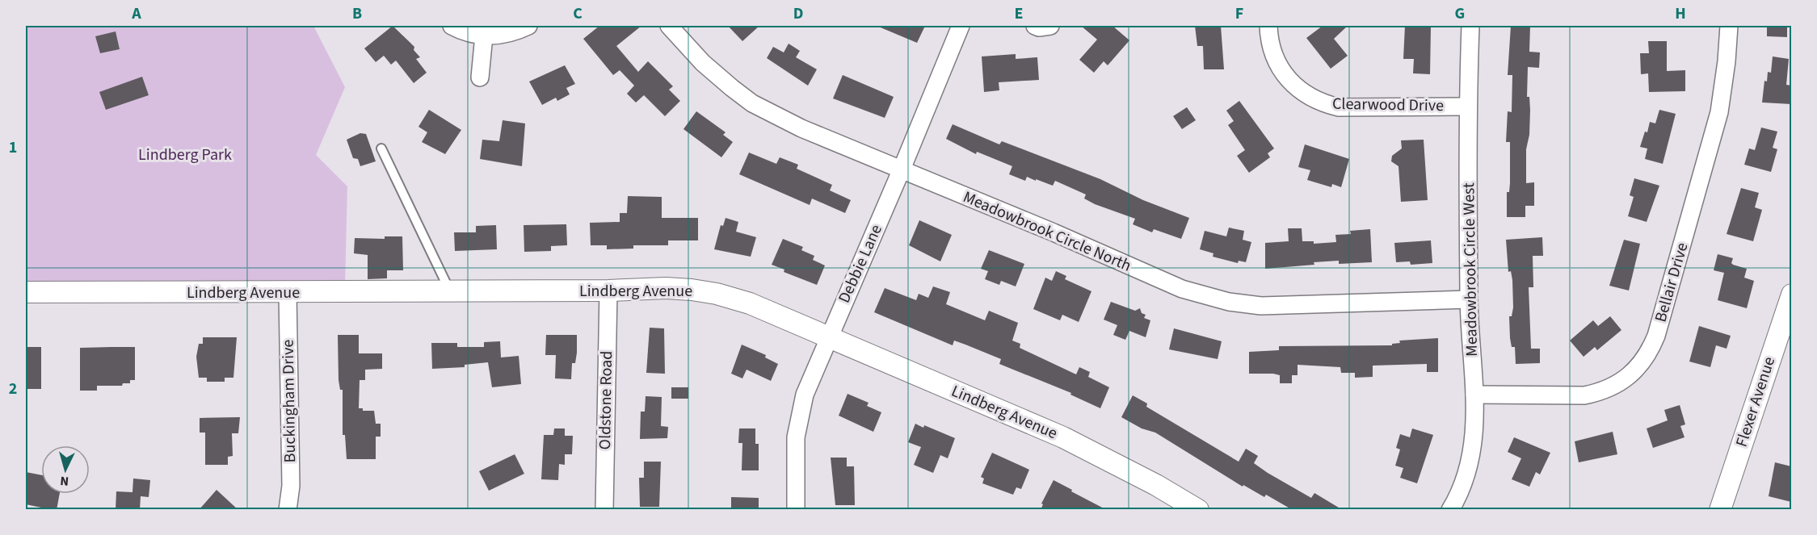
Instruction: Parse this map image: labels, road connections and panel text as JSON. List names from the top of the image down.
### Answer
{
  "streets": {
    "street": [
      "Clearwood Drive",
      "Meadowbrook Circle North",
      "Debbie Lane",
      "Meadowbrook Circle West",
      "Bellair Drive",
      "Lindberg Avenue",
      "Oldstone Road",
      "Buckingham Drive",
      "Flexer Avenue"
    ]
  },
  "crossings": [
    ["Clearwood Drive", "Meadowbrook Circle West"],
    ["Meadowbrook Circle North", "Debbie Lane"],
    ["Meadowbrook Circle North", "Meadowbrook Circle West"],
    ["Debbie Lane", "Lindberg Avenue"],
    ["Meadowbrook Circle West", "Bellair Drive"],
    ["Lindberg Avenue", "Oldstone Road"],
    ["Lindberg Avenue", "Buckingham Drive"]
  ],
  "parks": ["Lindberg Park"],
  "north": "bottom",
  "grid": {
    "columns": [
      "A",
      "B",
      "C",
      "D",
      "E",
      "F",
      "G",
      "H"
    ],
    "rows": ["1", "2"]
  }
}
